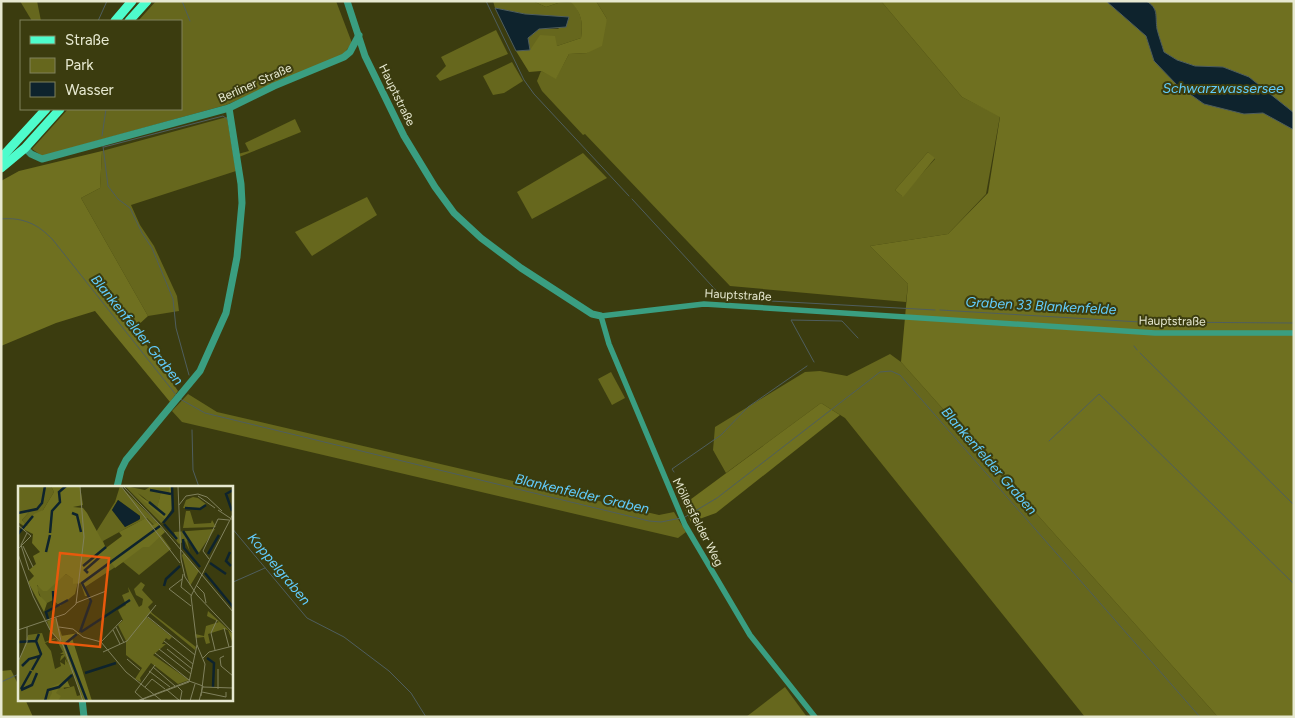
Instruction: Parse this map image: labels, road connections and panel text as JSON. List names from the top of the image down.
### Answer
{
  "streets": {
    "street": ["Berliner Straße", "Hauptstraße", "Möllersfelder Weg"]
  },
  "crossings": [
    ["Hauptstraße", "Möllersfelder Weg"]
  ],
  "water": [
    "Schwarzwassersee",
    "Graben 33 Blankenfelde",
    "Blankenfelder Graben",
    "Koppelgraben"
  ],
  "legend": ["Straße", "Park", "Wasser"]
}
